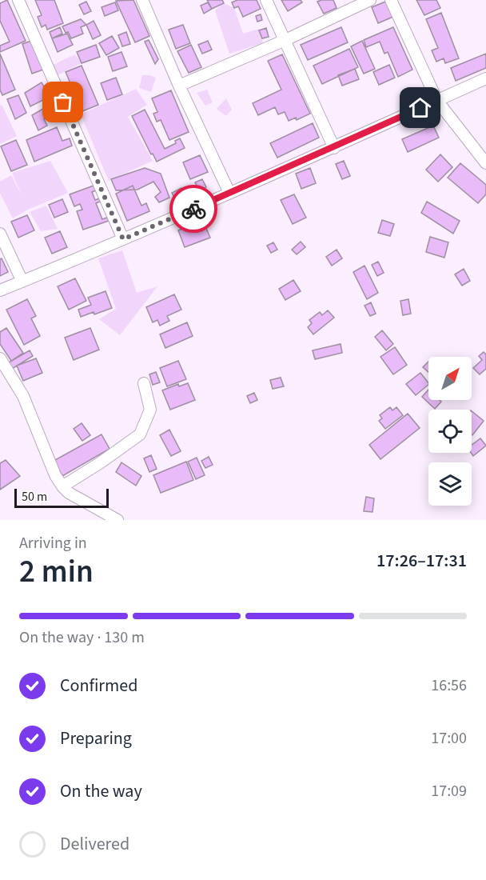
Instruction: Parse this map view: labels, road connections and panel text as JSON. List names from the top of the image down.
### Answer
{
  "scale_bar": "50 m",
  "north": "top right",
  "page": {
    "scale": "50 m",
    "heading": ["2 min", "Arriving in", "17:26–17:31"],
    "bar": "On the way · 130 m",
    "list": [
      ["Confirmed", "16:56"],
      ["Preparing", "17:00"],
      ["On the way", "17:09"],
      "Delivered"
    ]
  }
}
